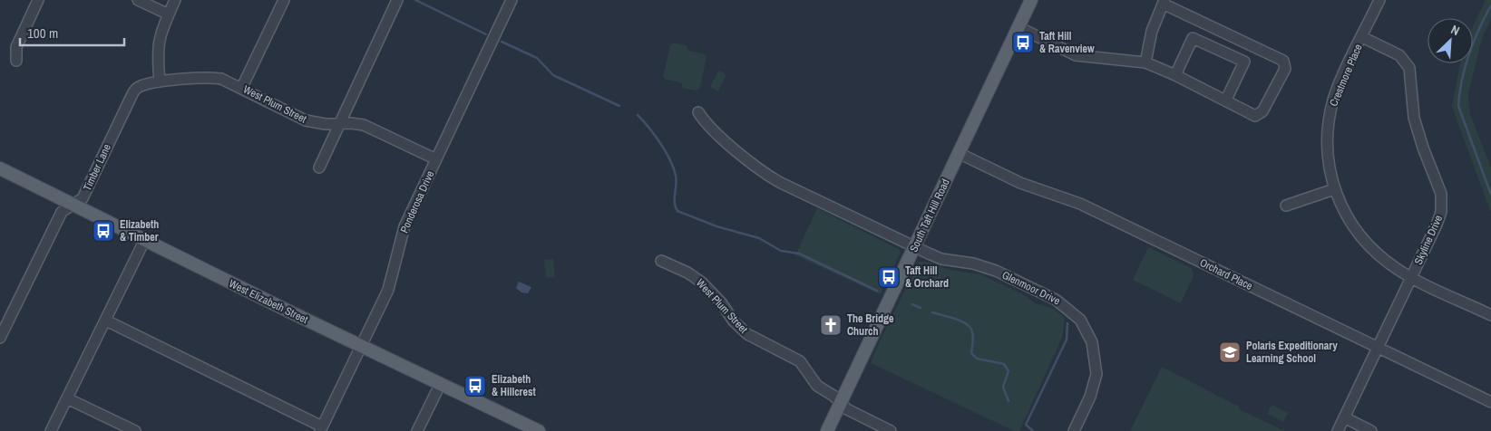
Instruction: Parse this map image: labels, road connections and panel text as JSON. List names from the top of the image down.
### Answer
{
  "streets": {
    "main road": ["South Taft Hill Road", "West Elizabeth Street"],
    "street": [
      "Crestmore Place",
      "West Plum Street",
      "Timber Lane",
      "Ponderosa Drive",
      "Skyline Drive",
      "Orchard Place",
      "Glenmoor Drive"
    ]
  },
  "crossings": [
    ["Crestmore Place", "Skyline Drive"],
    ["West Plum Street", "Timber Lane"],
    ["West Plum Street", "Ponderosa Drive"],
    ["West Plum Street", "South Taft Hill Road"],
    ["Timber Lane", "West Elizabeth Street"],
    ["Ponderosa Drive", "West Elizabeth Street"],
    ["South Taft Hill Road", "Orchard Place"],
    ["South Taft Hill Road", "Glenmoor Drive"],
    ["Skyline Drive", "Orchard Place"]
  ],
  "places": {
    "bus stop": [
      "Taft Hill & Ravenview",
      "Elizabeth & Timber",
      "Taft Hill & Orchard",
      "Elizabeth & Hillcrest"
    ],
    "church": ["The Bridge Church"],
    "school or university": ["Polaris Expeditionary Learning School"]
  },
  "scale_bar": "100 m",
  "north": "top right"
}
